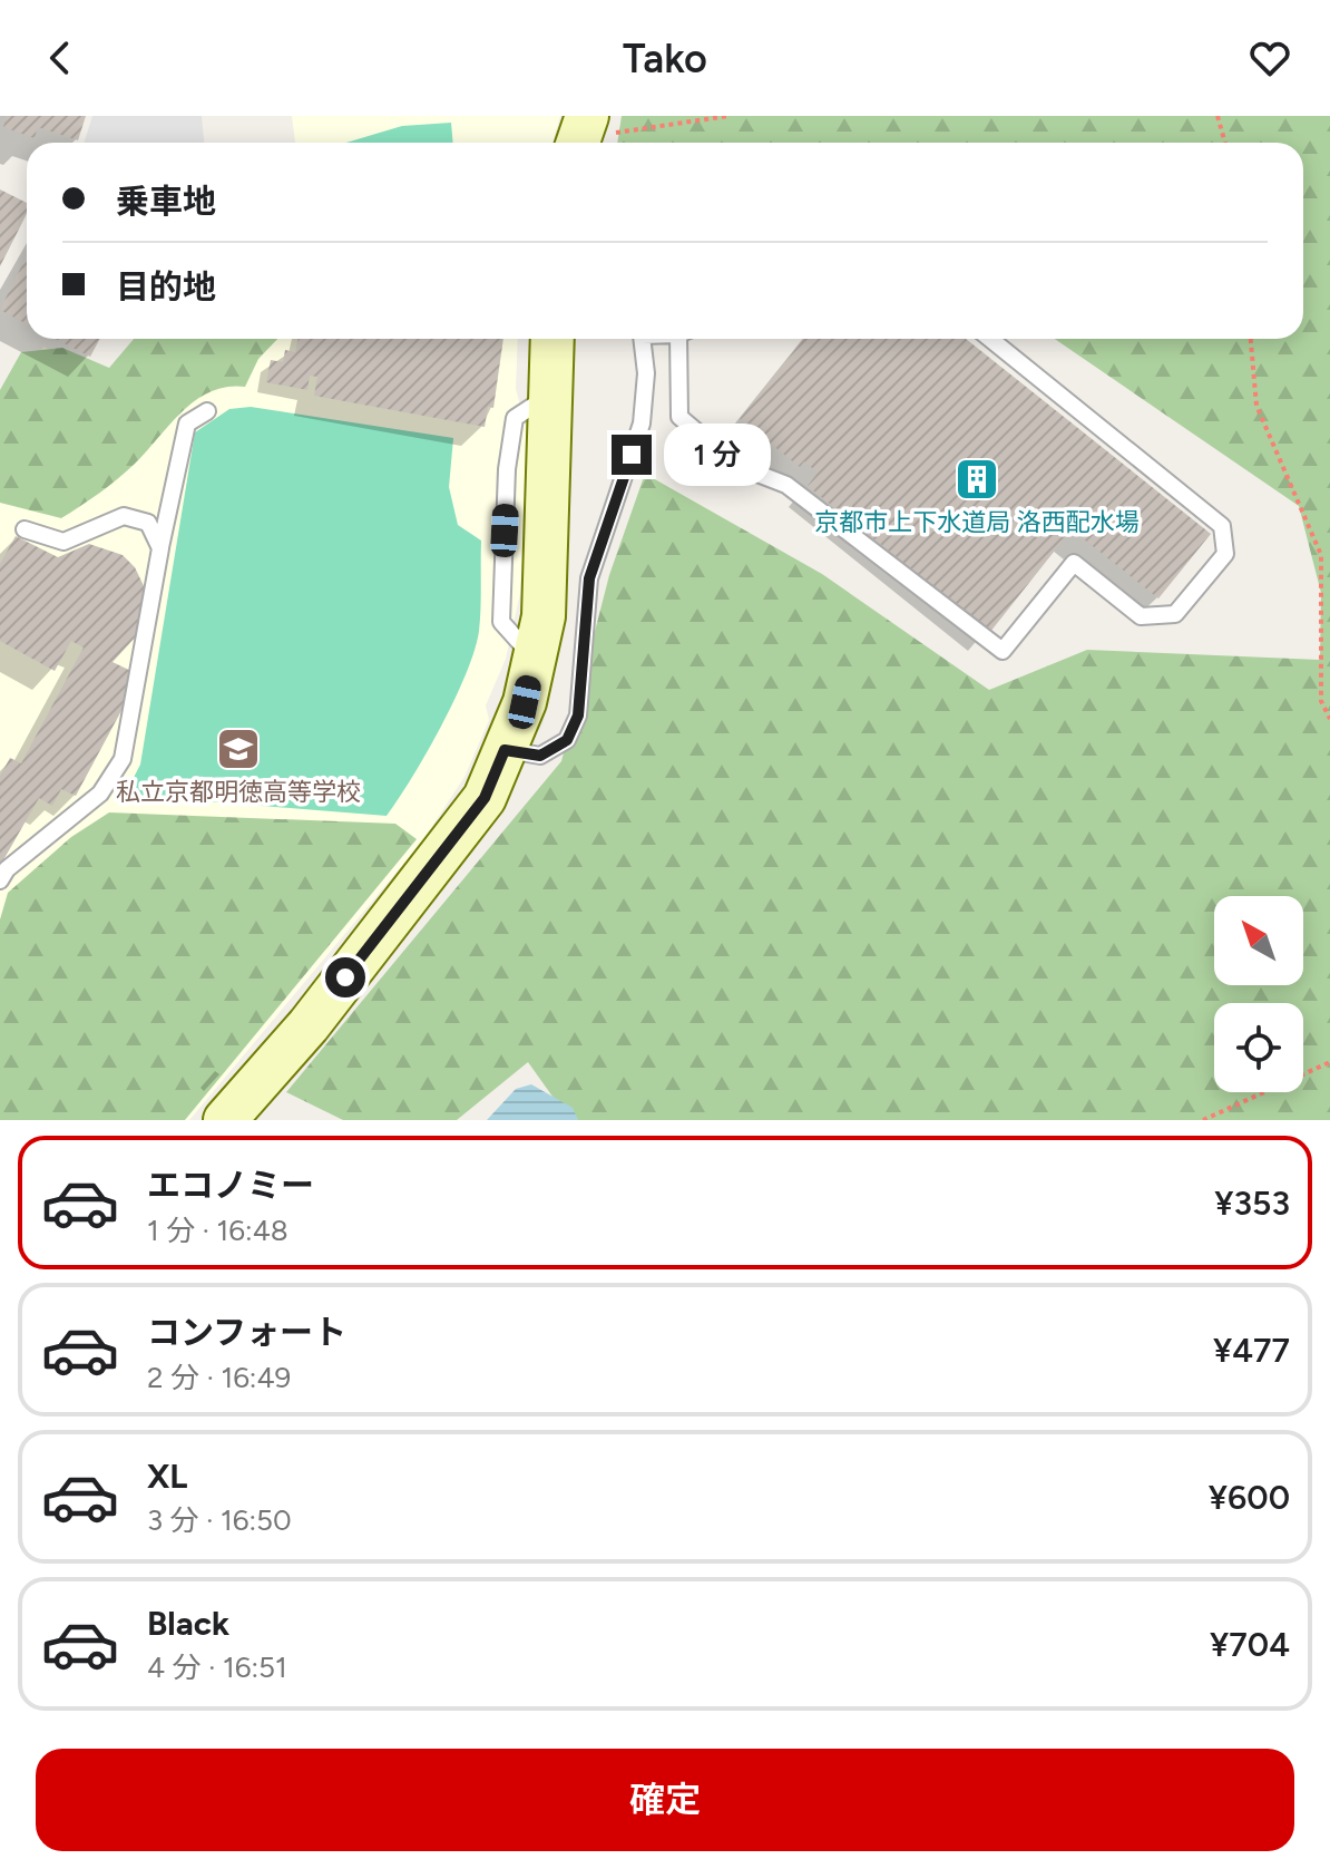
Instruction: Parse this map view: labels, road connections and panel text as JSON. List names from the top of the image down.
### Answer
{
  "places": {
    "building": ["京都市上下水道局 洛西配水場"],
    "school or university": ["私立京都明徳高等学校"]
  },
  "north": "top left",
  "page": {
    "header": "Tako",
    "banner": ["乗車地", "目的地"],
    "bubble": "1 分",
    "list": [
      {
        "name": "エコノミー",
        "note": "1 分 · 16:48",
        "value": "¥353"
      },
      {
        "name": "コンフォート",
        "note": "2 分 · 16:49",
        "value": "¥477"
      },
      {
        "name": "XL",
        "note": "3 分 · 16:50",
        "value": "¥600"
      },
      {
        "name": "Black",
        "note": "4 分 · 16:51",
        "value": "¥704"
      }
    ],
    "buttons": "確定"
  }
}
